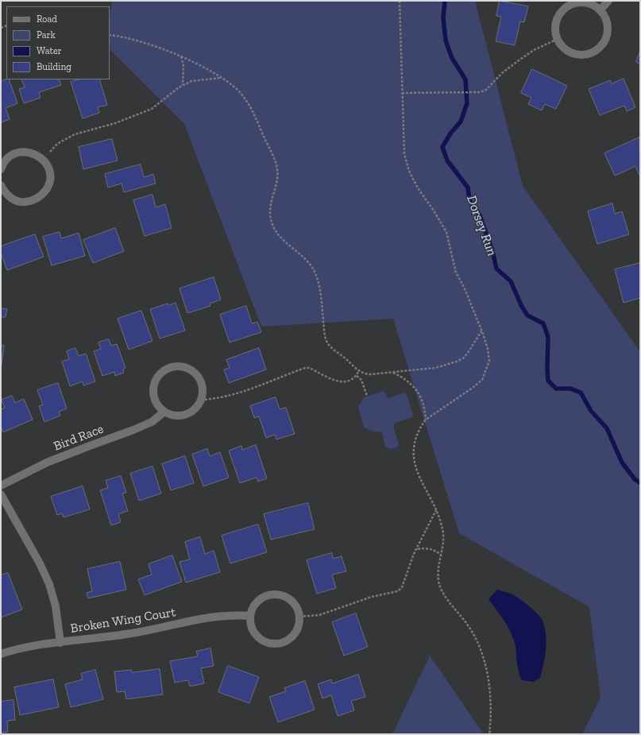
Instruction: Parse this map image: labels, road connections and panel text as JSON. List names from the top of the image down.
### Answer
{
  "streets": {
    "street": ["Bird Race", "Broken Wing Court"]
  },
  "water": ["Dorsey Run"],
  "legend": [
    "Road",
    "Park",
    "Water",
    "Building"
  ]
}
